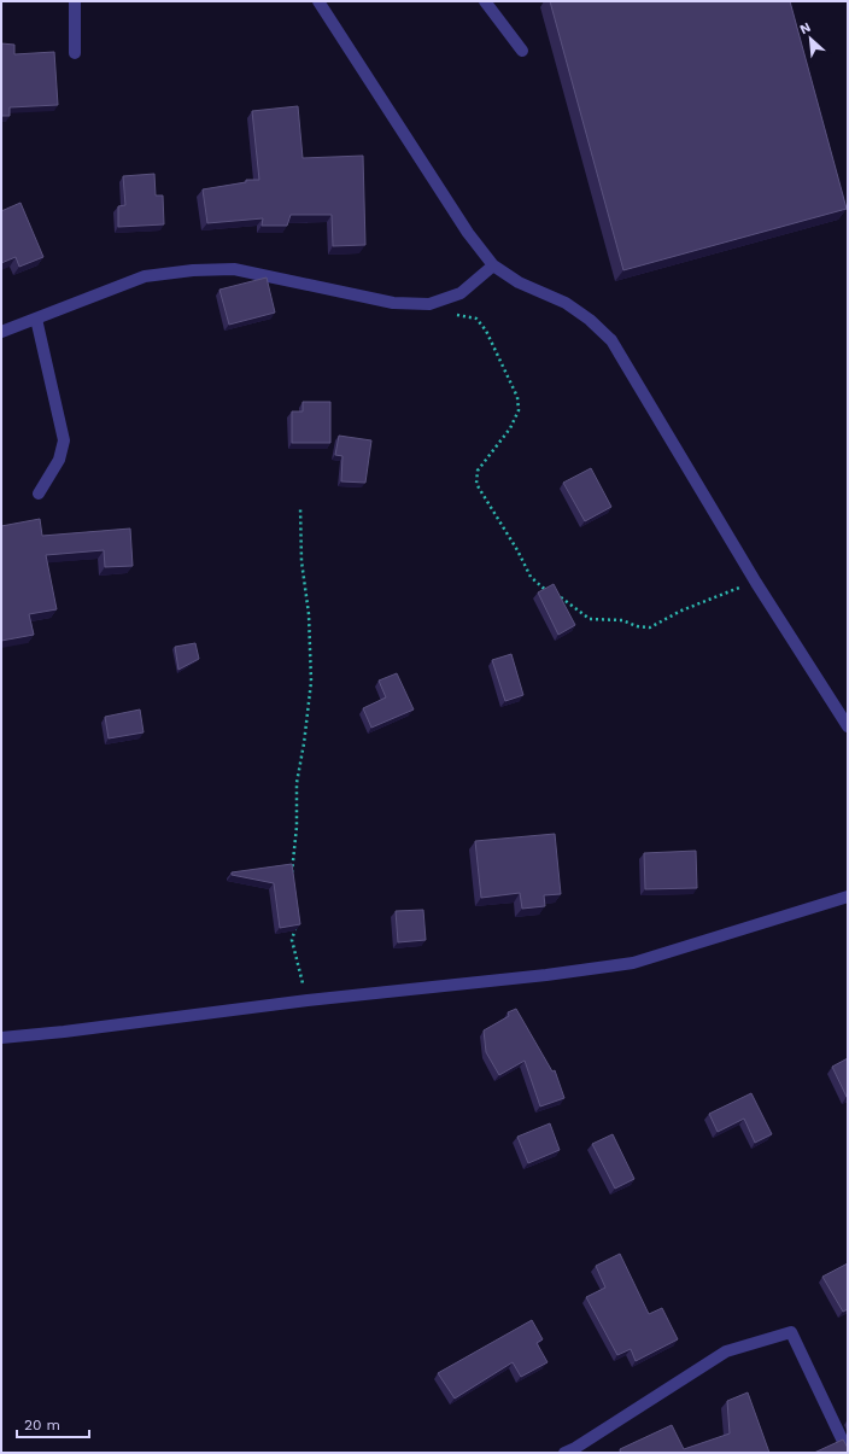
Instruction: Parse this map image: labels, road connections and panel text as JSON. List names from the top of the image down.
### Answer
{
  "scale_bar": "20 m",
  "north": "top left"
}
